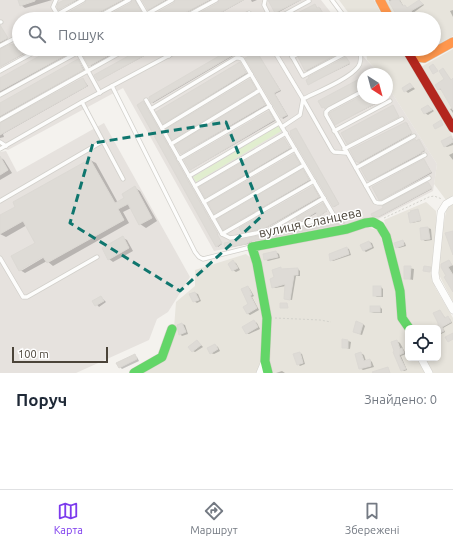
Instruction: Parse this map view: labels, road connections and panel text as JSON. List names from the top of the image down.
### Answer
{
  "streets": {
    "street": ["вулиця Сланцева"]
  },
  "scale_bar": "100 m",
  "north": "bottom right",
  "page": {
    "search": "Пошук",
    "scale": "100 m",
    "heading": ["Поруч", "Знайдено: 0"],
    "nav": ["Карта", "Маршрут", "Збережені"]
  }
}
